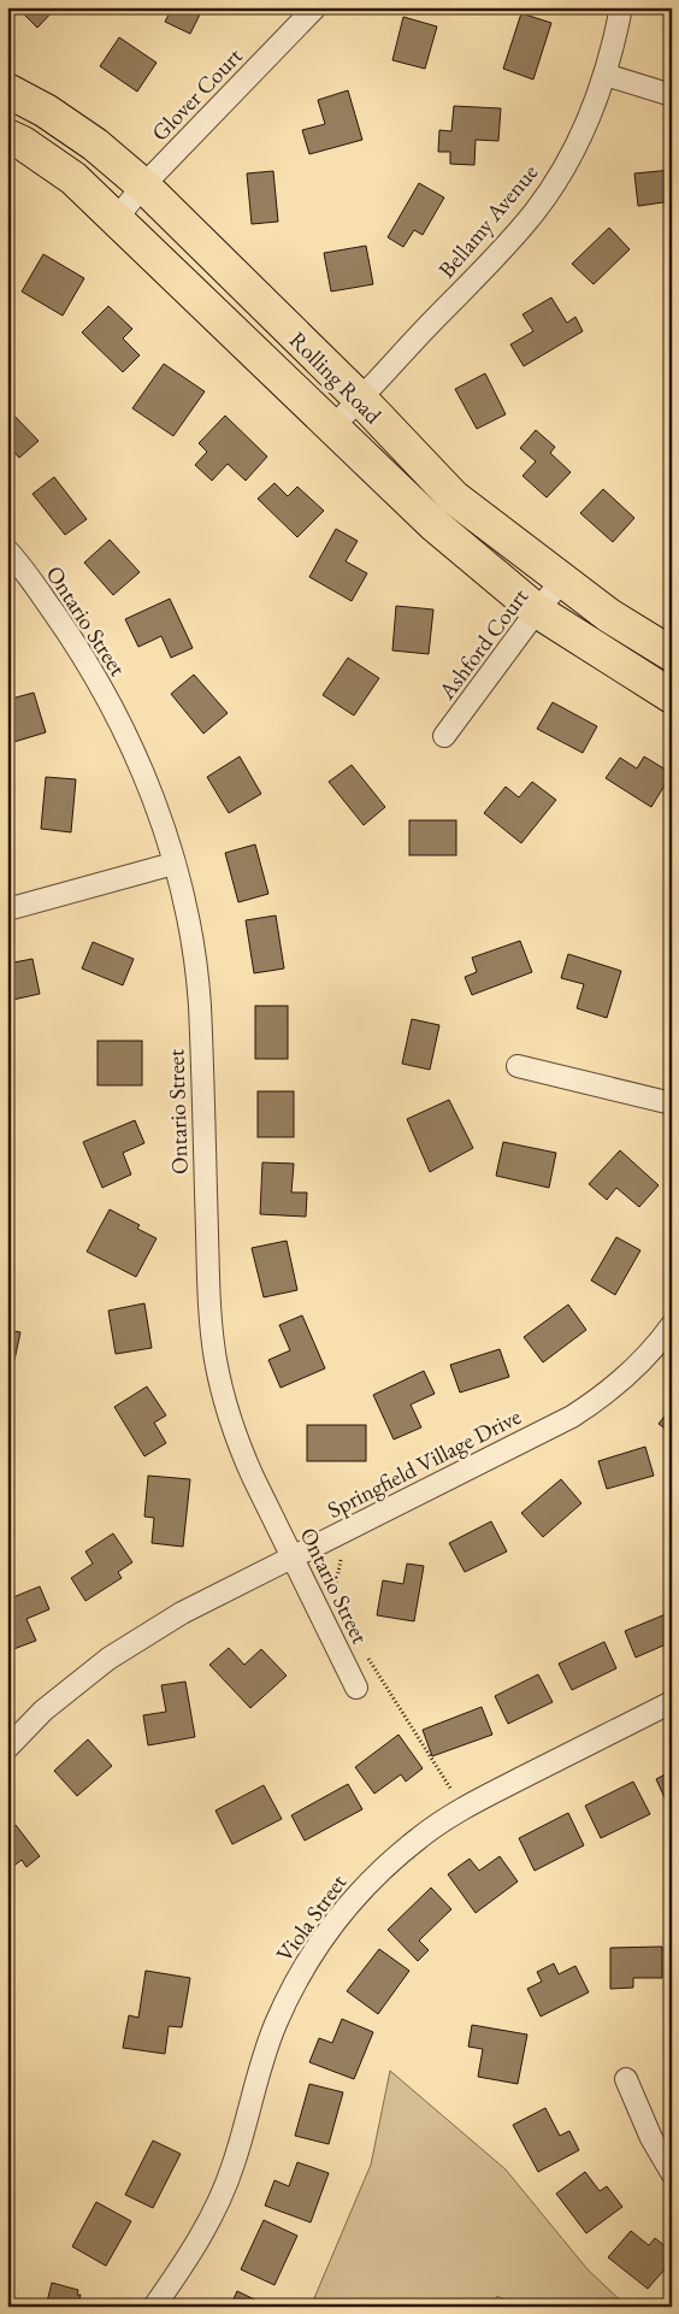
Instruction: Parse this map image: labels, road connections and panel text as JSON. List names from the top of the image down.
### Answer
{
  "streets": {
    "main road": ["Rolling Road"],
    "street": [
      "Glover Court",
      "Bellamy Avenue",
      "Ontario Street",
      "Ashford Court",
      "Springfield Village Drive",
      "Viola Street"
    ]
  },
  "crossings": [
    ["Glover Court", "Rolling Road"],
    ["Bellamy Avenue", "Rolling Road"],
    ["Rolling Road", "Ashford Court"],
    ["Ontario Street", "Springfield Village Drive"]
  ]
}
